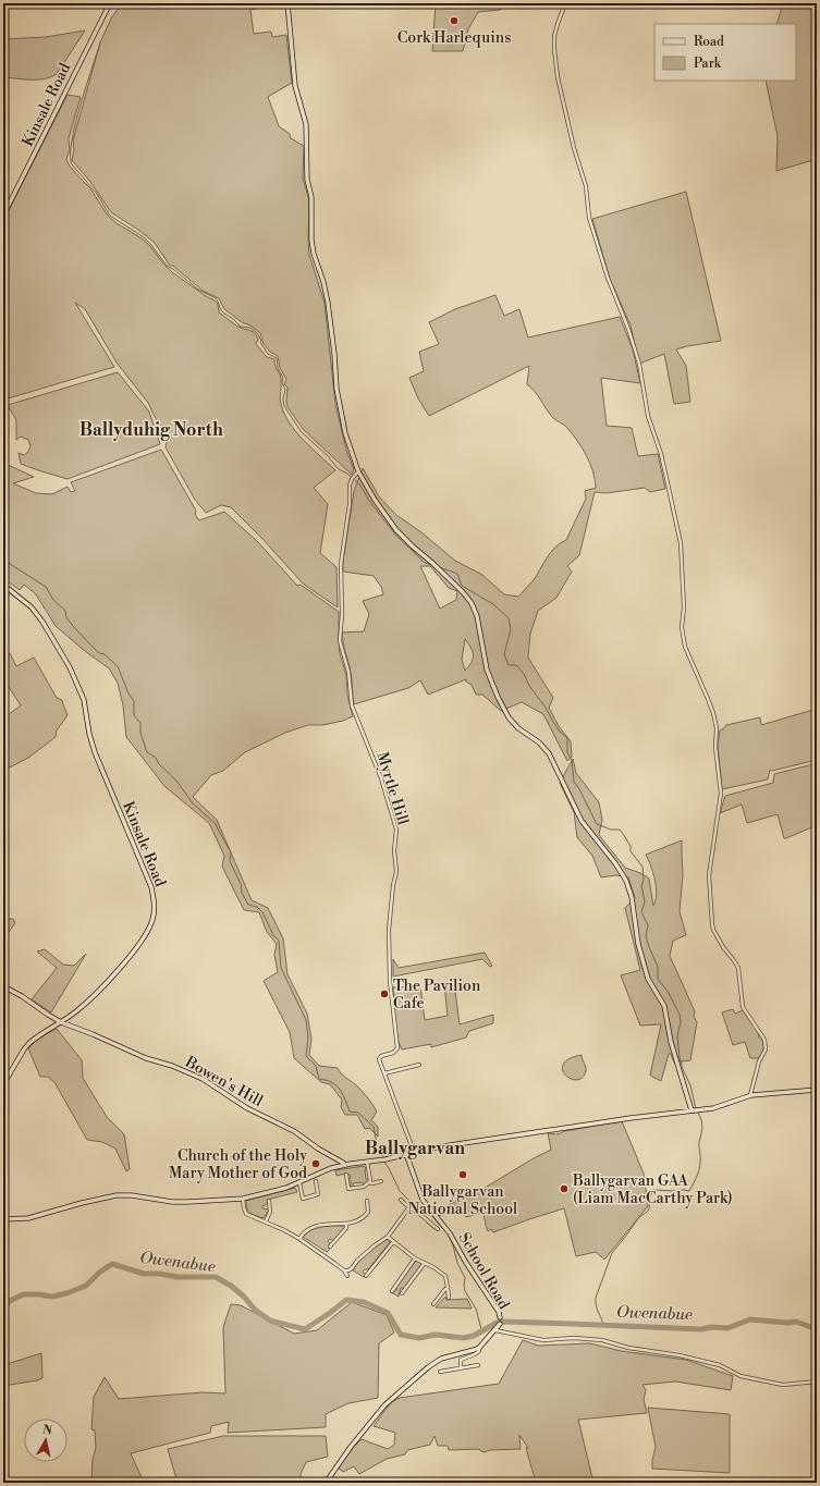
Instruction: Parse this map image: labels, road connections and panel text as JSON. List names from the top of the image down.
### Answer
{
  "streets": {
    "street": [
      "Kinsale Road",
      "Myrtle Hill",
      "Bowen's Hill",
      "School Road"
    ]
  },
  "crossings": [
    ["Kinsale Road", "Bowen's Hill"]
  ],
  "districts": ["Ballyduhig North", "Ballygarvan"],
  "water": ["Owenabue"],
  "places": [
    "Cork Harlequins",
    "The Pavilion Cafe",
    "Church of the Holy Mary Mother of God",
    "Ballygarvan National School",
    "Ballygarvan GAA (Liam MacCarthy Park)"
  ],
  "legend": ["Road", "Park"],
  "north": "top"
}
